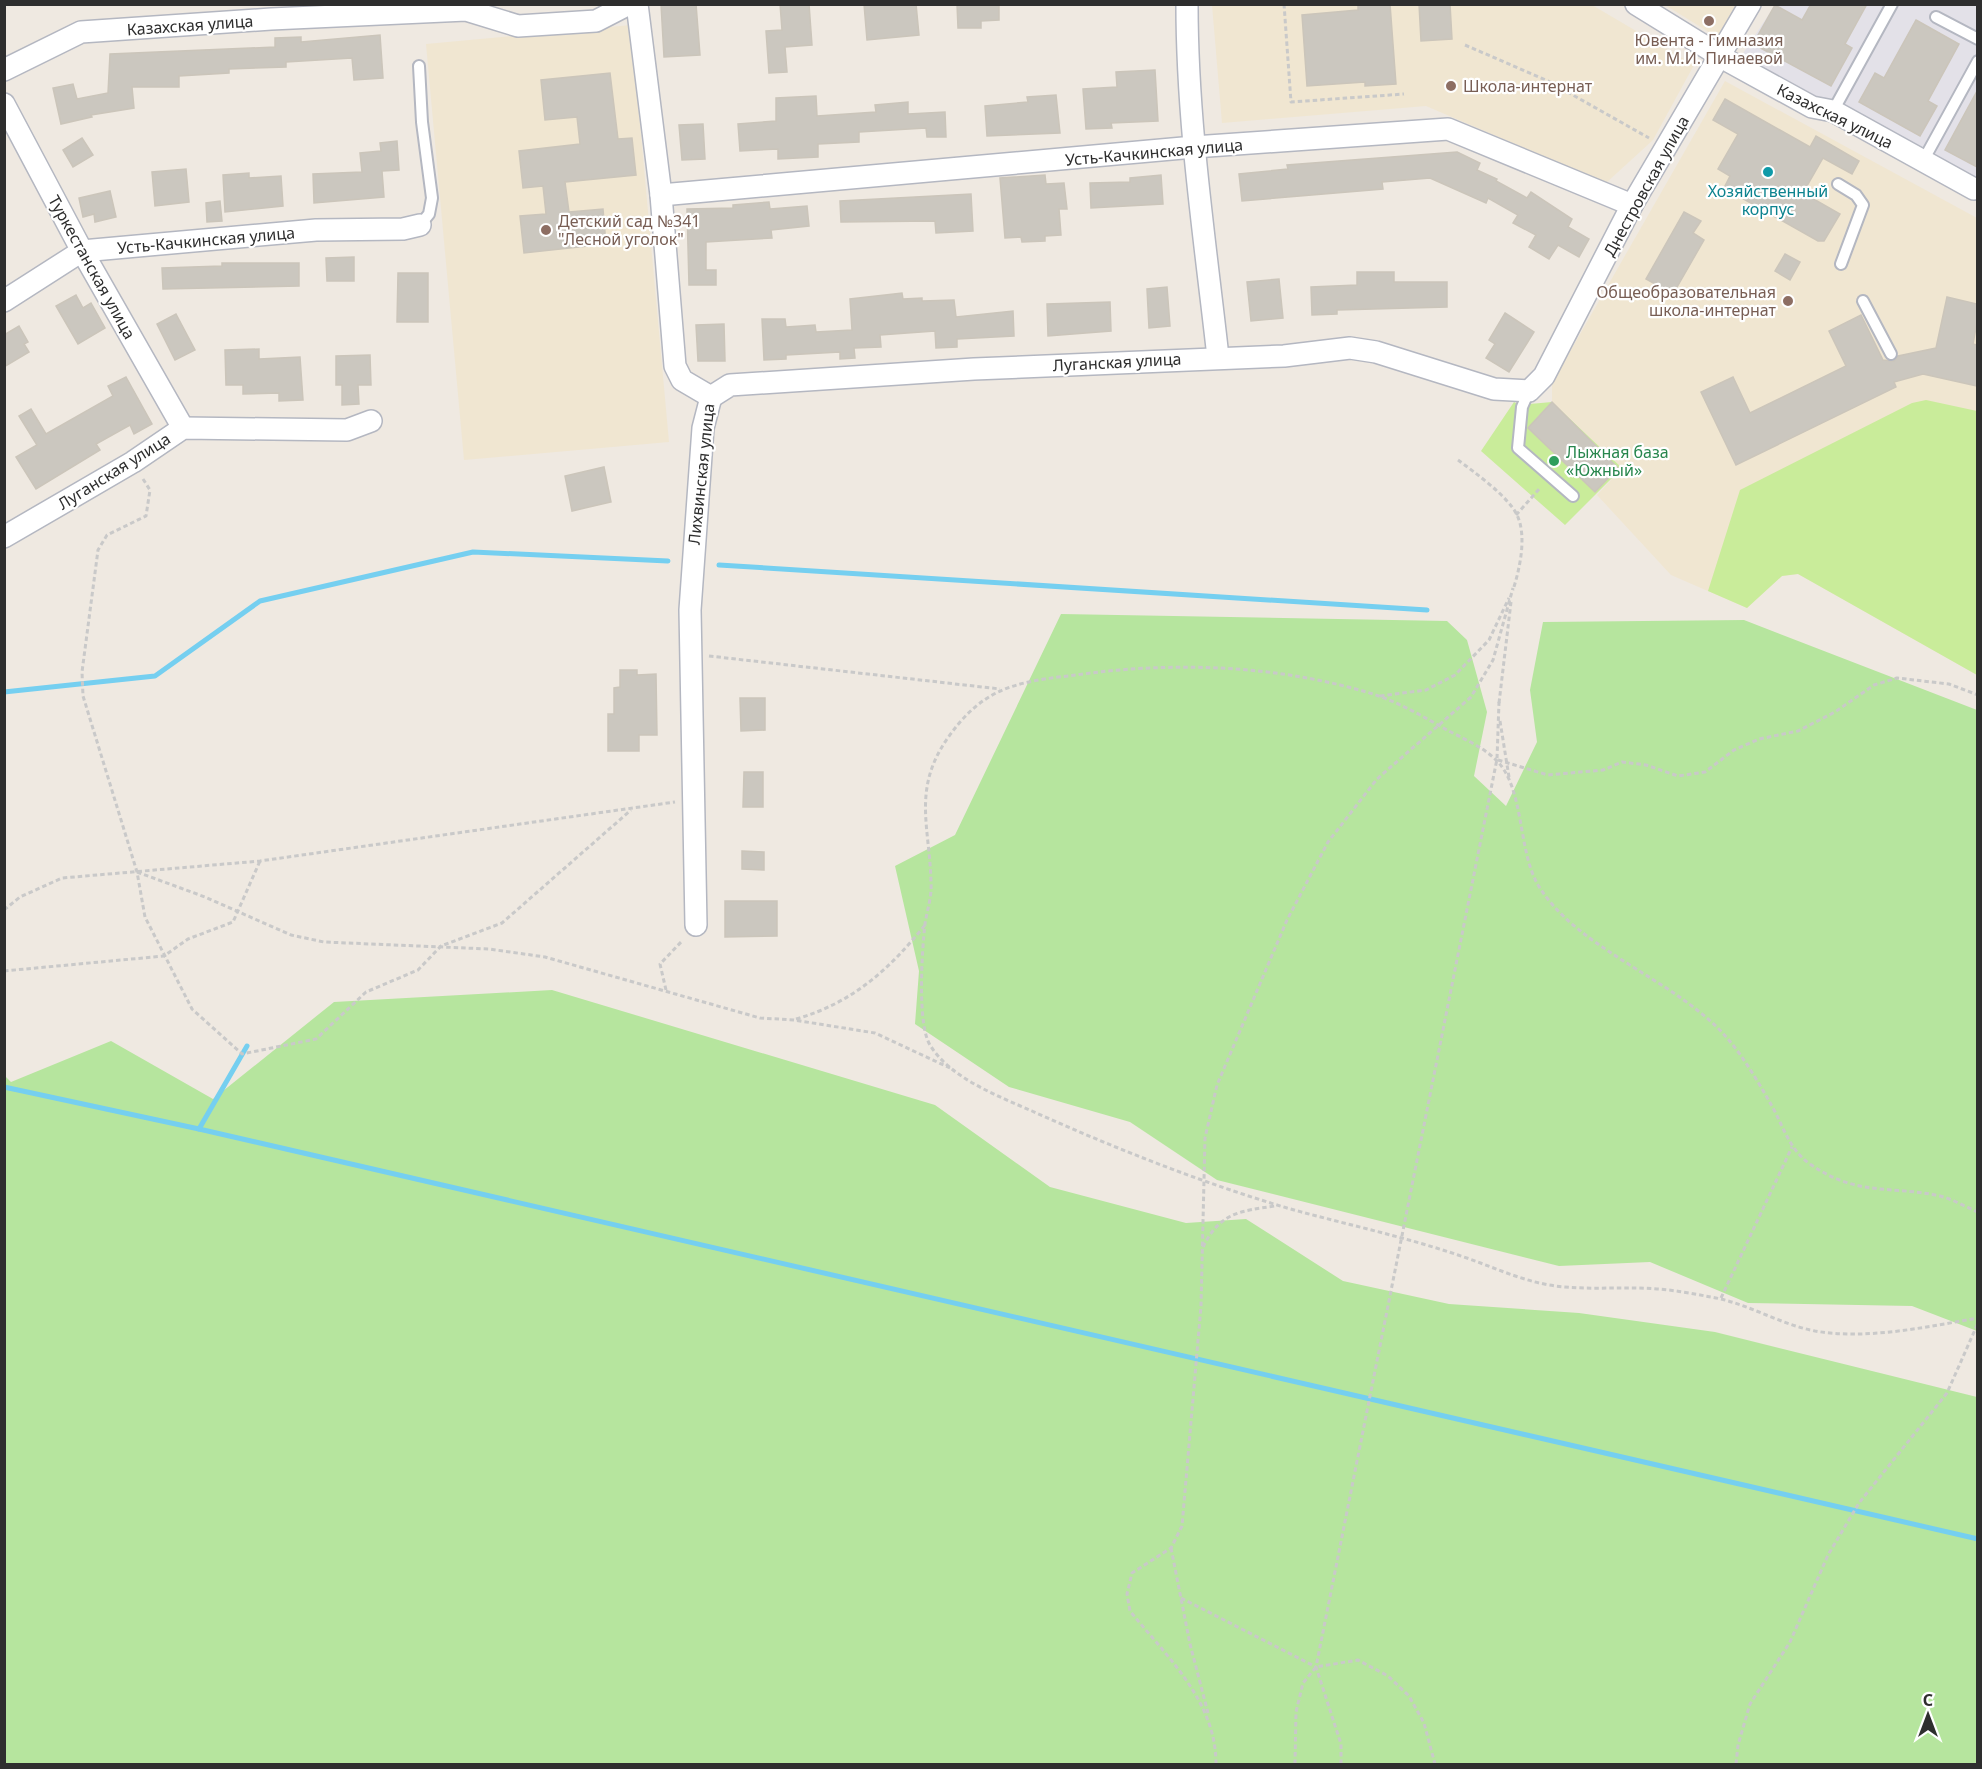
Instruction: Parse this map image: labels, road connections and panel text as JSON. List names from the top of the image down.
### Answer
{
  "streets": {
    "street": [
      "Казахская улица",
      "Усть-Качкинская улица",
      "Днестровская улица",
      "Туркестанская улица",
      "Луганская улица",
      "Лихвинская улица"
    ]
  },
  "crossings": [
    ["Казахская улица", "Днестровская улица"],
    ["Усть-Качкинская улица", "Днестровская улица"],
    ["Усть-Качкинская улица", "Туркестанская улица"],
    ["Усть-Качкинская улица", "Лихвинская улица"],
    ["Днестровская улица", "Луганская улица"],
    ["Туркестанская улица", "Луганская улица"],
    ["Луганская улица", "Лихвинская улица"]
  ],
  "places": [
    "Ювента - Гимназия им. М.И. Пинаевой",
    "Школа-интернат",
    "Хозяйственный корпус",
    "Детский сад №341 \"Лесной уголок\"",
    "Общеобразовательная школа-интернат",
    "Лыжная база «Южный»"
  ],
  "north": "top"
}
